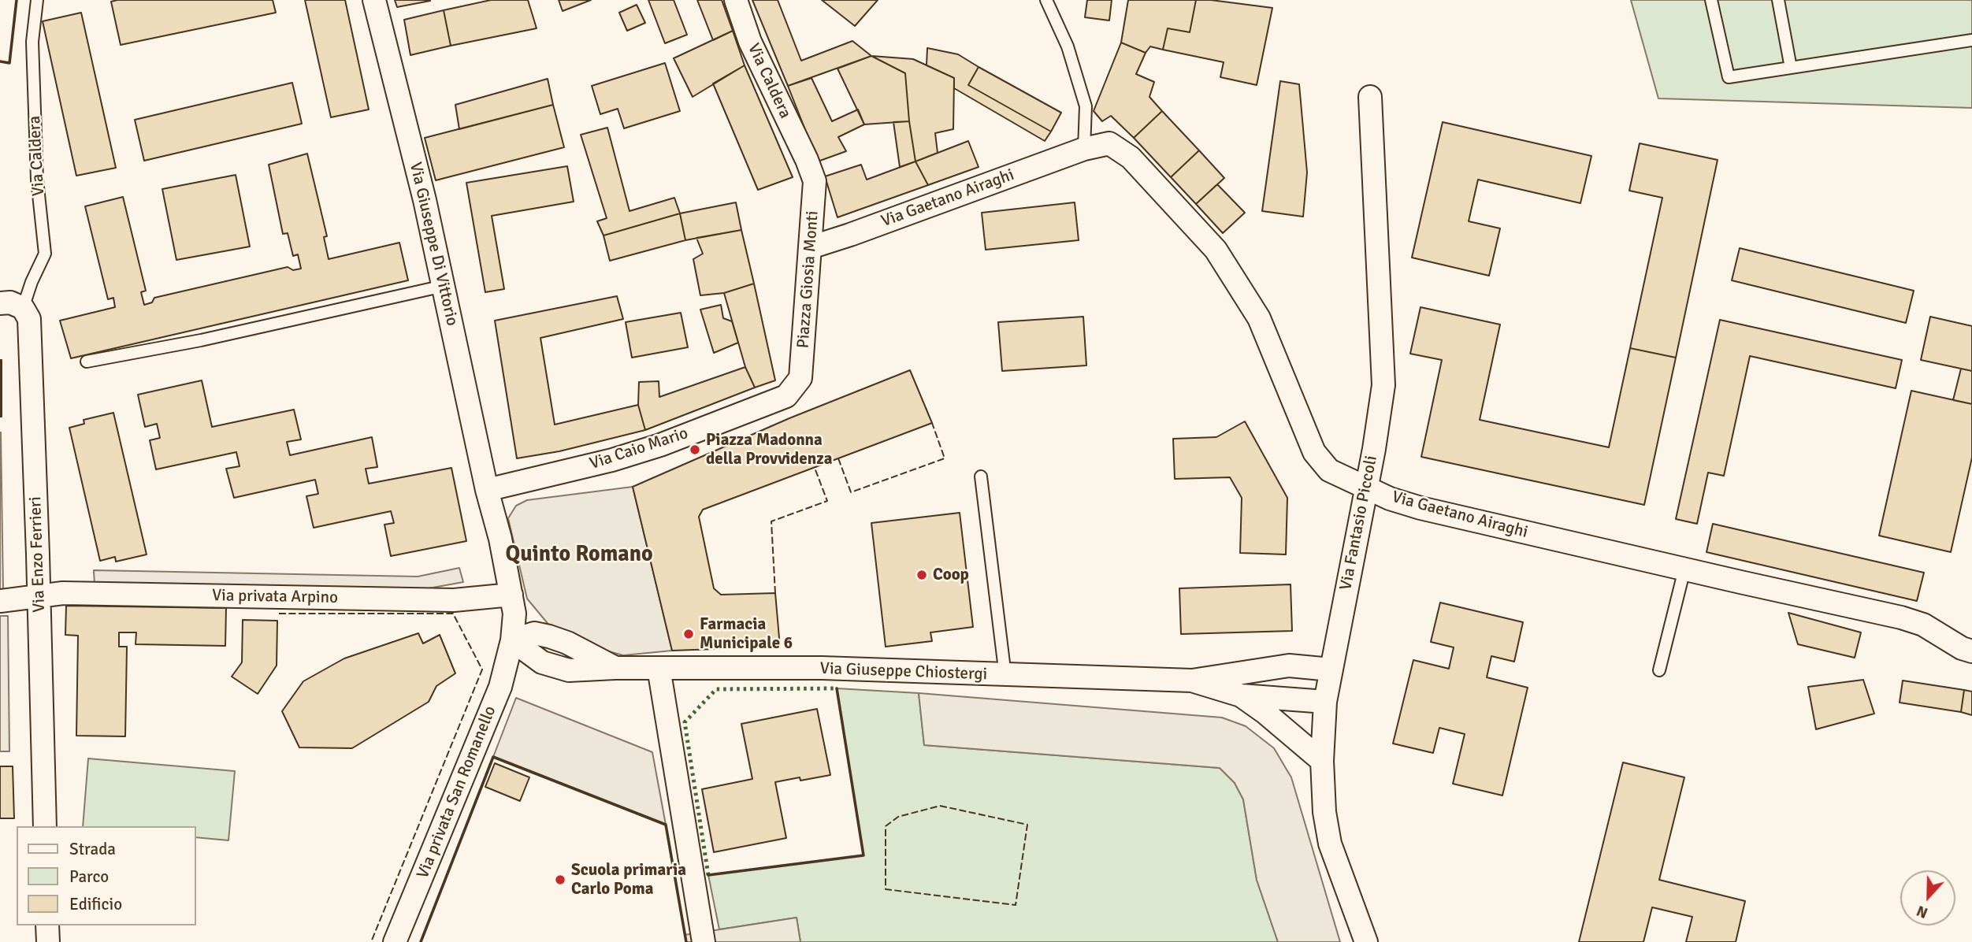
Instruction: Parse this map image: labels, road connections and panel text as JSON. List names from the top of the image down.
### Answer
{
  "streets": {
    "street": [
      "Via Caldera",
      "Via Gaetano Airaghi",
      "Via Giuseppe Di Vittorio",
      "Piazza Giosia Monti",
      "Via Caio Mario",
      "Via Fantasio Piccoli",
      "Via Enzo Ferrieri",
      "Via privata Arpino",
      "Via Giuseppe Chiostergi",
      "Via privata San Romanello"
    ]
  },
  "crossings": [
    ["Via Caldera", "Piazza Giosia Monti"],
    ["Via Caldera", "Via Enzo Ferrieri"],
    ["Via Gaetano Airaghi", "Piazza Giosia Monti"],
    ["Via Gaetano Airaghi", "Via Fantasio Piccoli"],
    ["Via Giuseppe Di Vittorio", "Via Caio Mario"],
    ["Piazza Giosia Monti", "Via Caio Mario"],
    ["Via Fantasio Piccoli", "Via Giuseppe Chiostergi"],
    ["Via Enzo Ferrieri", "Via privata Arpino"],
    ["Via Giuseppe Chiostergi", "Via privata San Romanello"]
  ],
  "districts": ["Quinto Romano"],
  "places": [
    "Piazza Madonna della Provvidenza",
    "Coop",
    "Farmacia Municipale 6",
    "Scuola primaria Carlo Poma"
  ],
  "legend": ["Strada", "Parco", "Edificio"],
  "north": "bottom"
}
